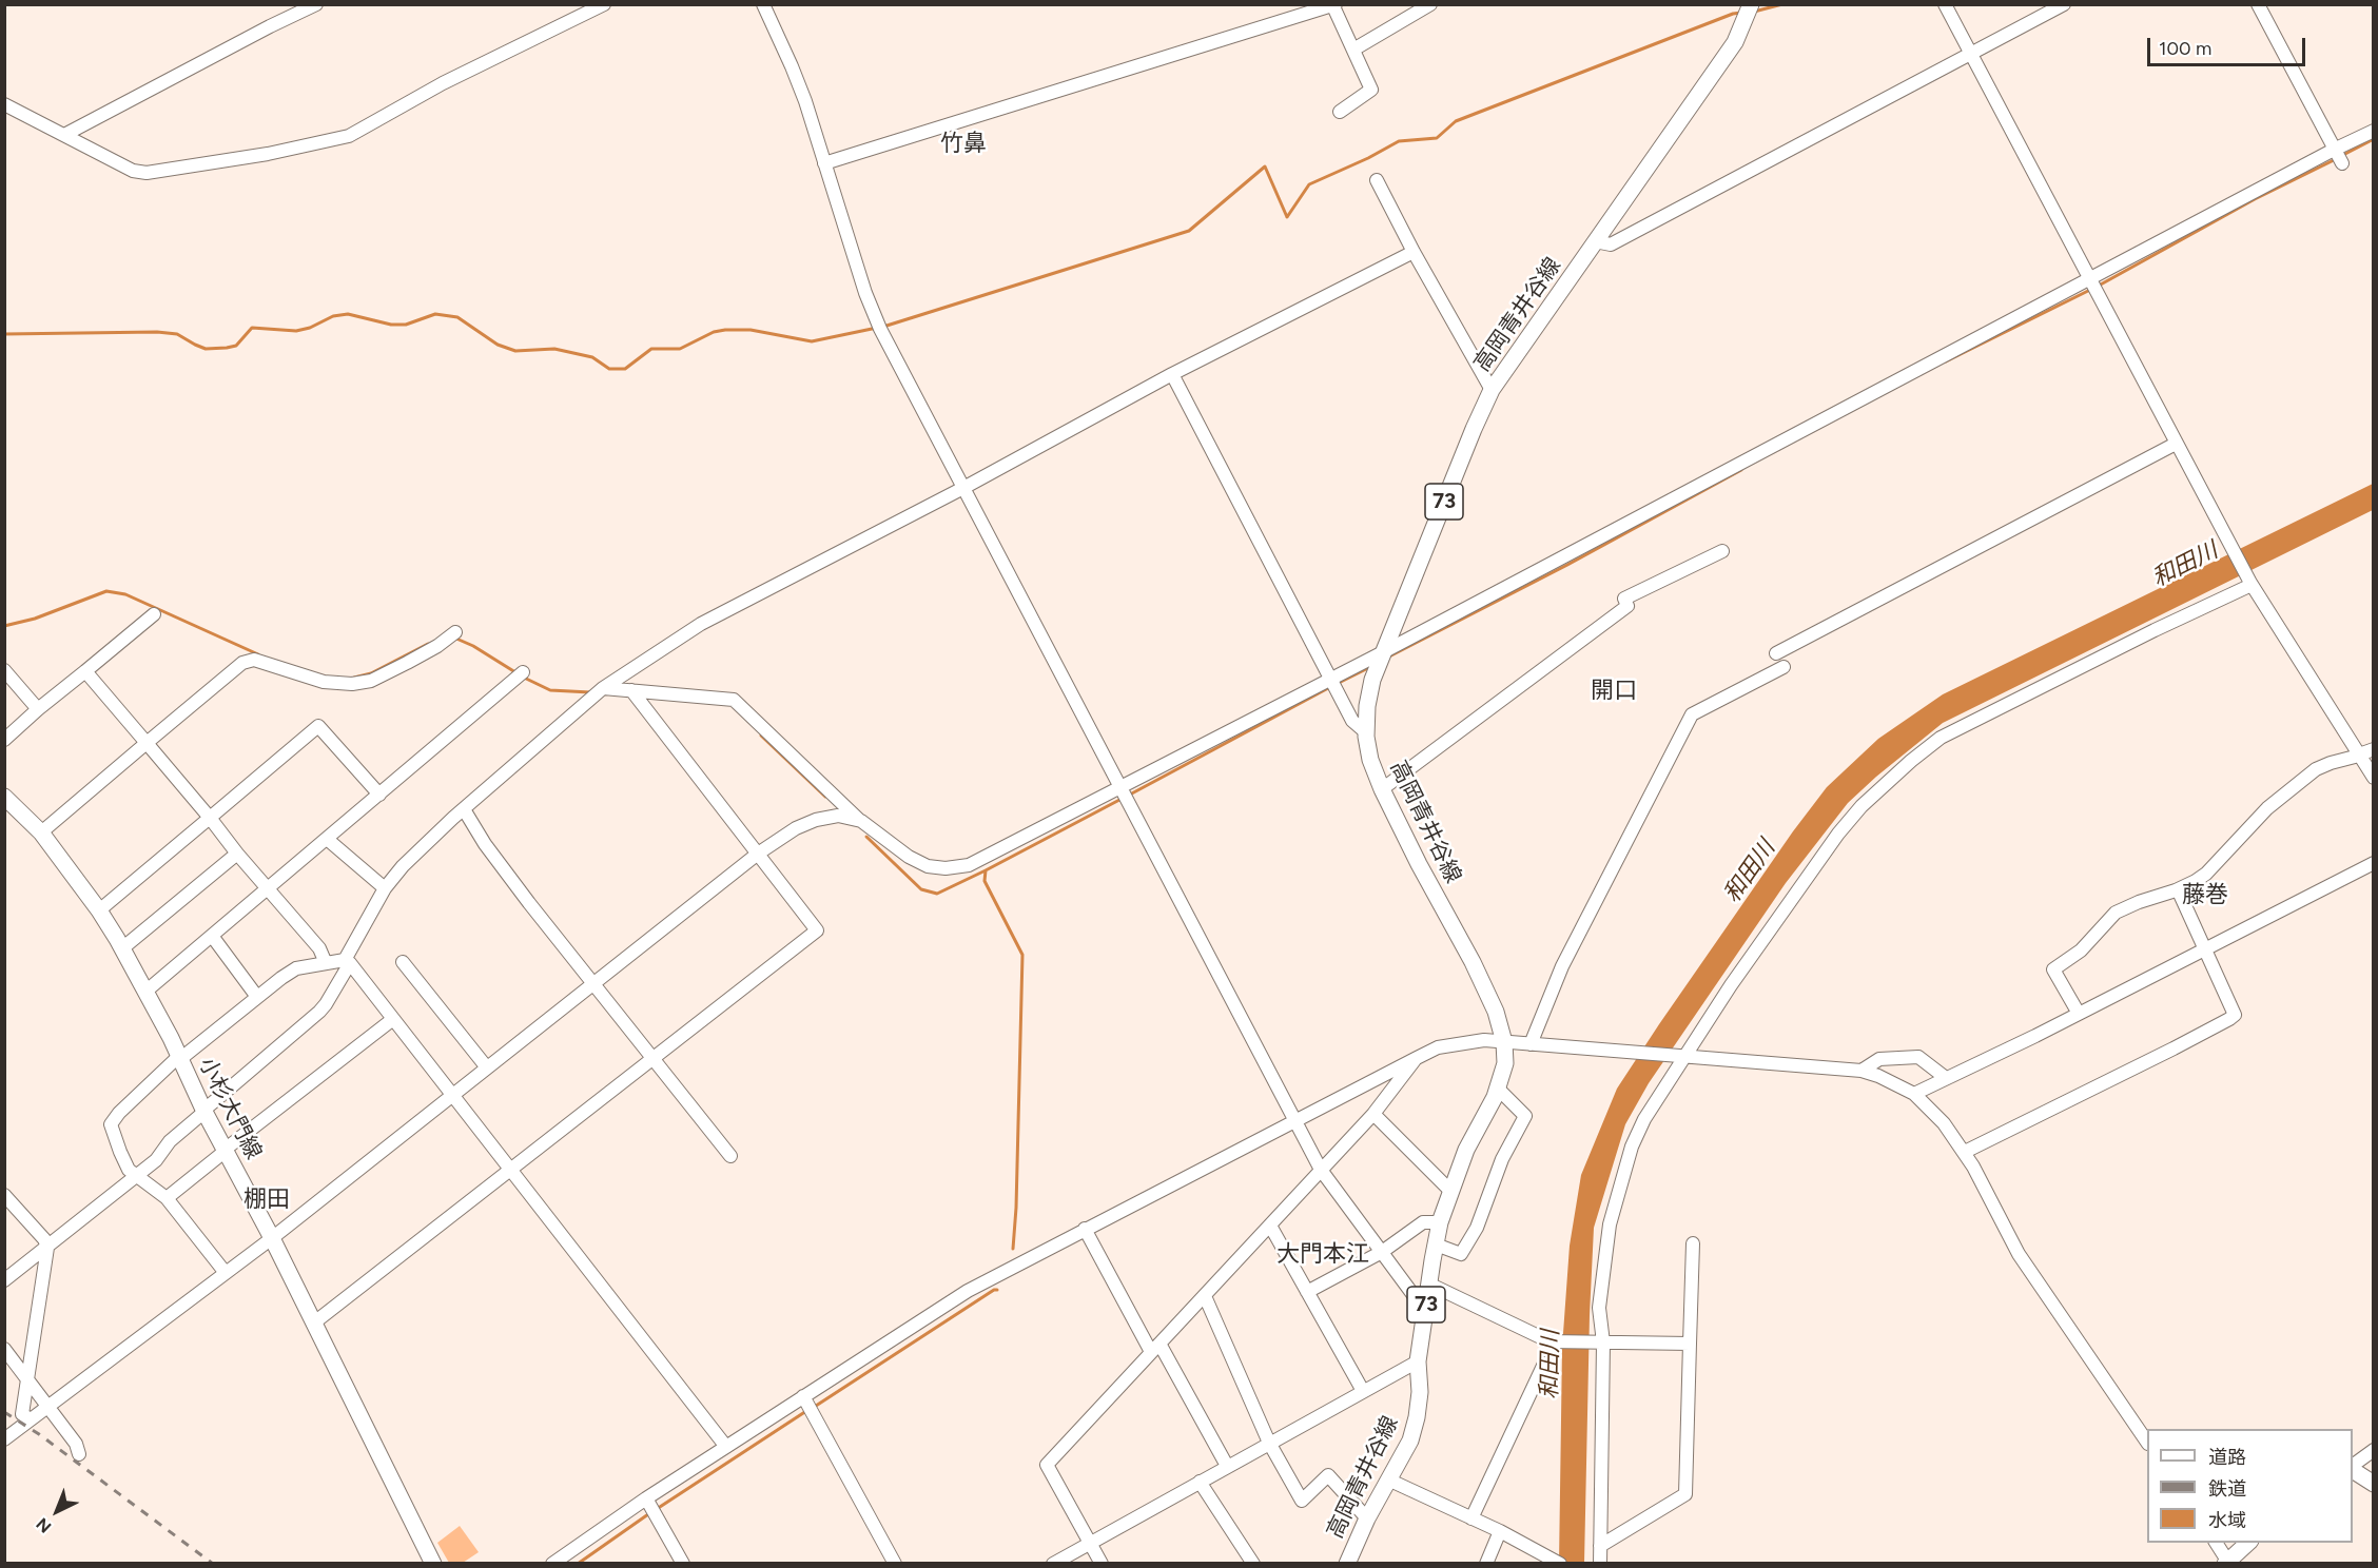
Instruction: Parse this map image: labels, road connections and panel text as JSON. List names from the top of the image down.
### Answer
{
  "streets": {
    "main road": ["高岡青井谷線", "73", "小杉大門線"]
  },
  "districts": [
    "竹鼻",
    "開口",
    "藤巻",
    "棚田",
    "大門本江"
  ],
  "water": ["和田川"],
  "legend": ["道路", "鉄道", "水域"],
  "scale_bar": "100 m",
  "north": "bottom left"
}
